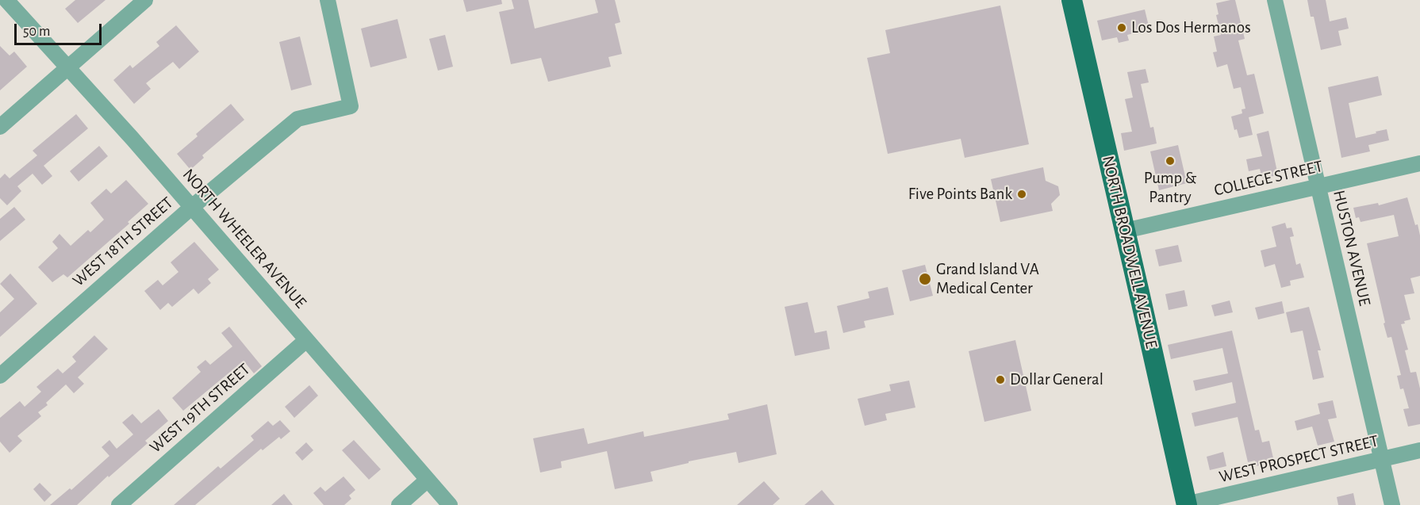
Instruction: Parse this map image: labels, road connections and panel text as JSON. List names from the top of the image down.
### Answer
{
  "streets": {
    "main road": ["NORTH BROADWELL AVENUE"],
    "street": [
      "COLLEGE STREET",
      "NORTH WHEELER AVENUE",
      "WEST 18TH STREET",
      "HUSTON AVENUE",
      "WEST 19TH STREET",
      "WEST PROSPECT STREET"
    ]
  },
  "crossings": [
    ["COLLEGE STREET", "HUSTON AVENUE"],
    ["COLLEGE STREET", "NORTH BROADWELL AVENUE"],
    ["NORTH WHEELER AVENUE", "WEST 18TH STREET"],
    ["NORTH WHEELER AVENUE", "WEST 19TH STREET"],
    ["HUSTON AVENUE", "WEST PROSPECT STREET"],
    ["NORTH BROADWELL AVENUE", "WEST PROSPECT STREET"]
  ],
  "places": [
    "Los Dos Hermanos",
    "Pump & Pantry",
    "Five Points Bank",
    "Grand Island VA Medical Center",
    "Dollar General"
  ],
  "scale_bar": "50 m"
}
